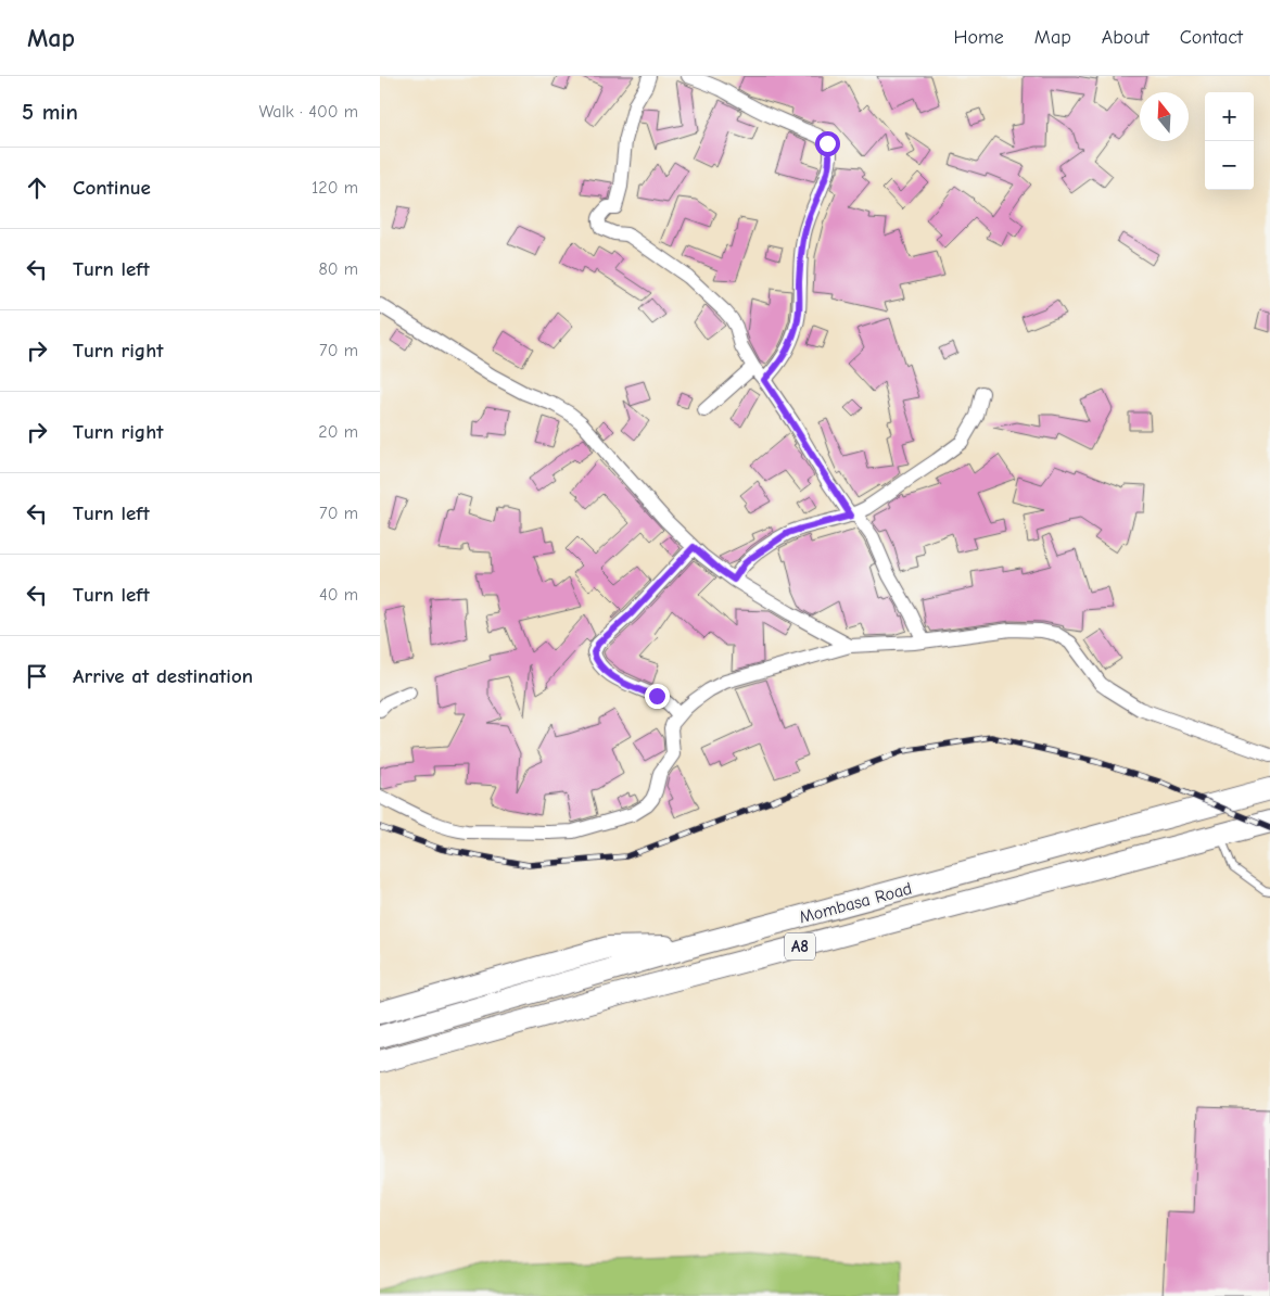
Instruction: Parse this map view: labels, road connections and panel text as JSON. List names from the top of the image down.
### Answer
{
  "streets": {
    "highway": ["Mombasa Road", "A8"]
  },
  "north": "top",
  "page": {
    "header": "Map",
    "nav": [
      "Home",
      "Map",
      "About",
      "Contact"
    ],
    "heading": ["5 min", "Walk · 400 m"],
    "map_buttons": ["+", "−"],
    "list": [
      ["Continue", "120 m"],
      ["Turn left", "80 m"],
      ["Turn right", "70 m"],
      ["Turn right", "20 m"],
      ["Turn left", "70 m"],
      ["Turn left", "40 m"],
      "Arrive at destination"
    ]
  }
}
